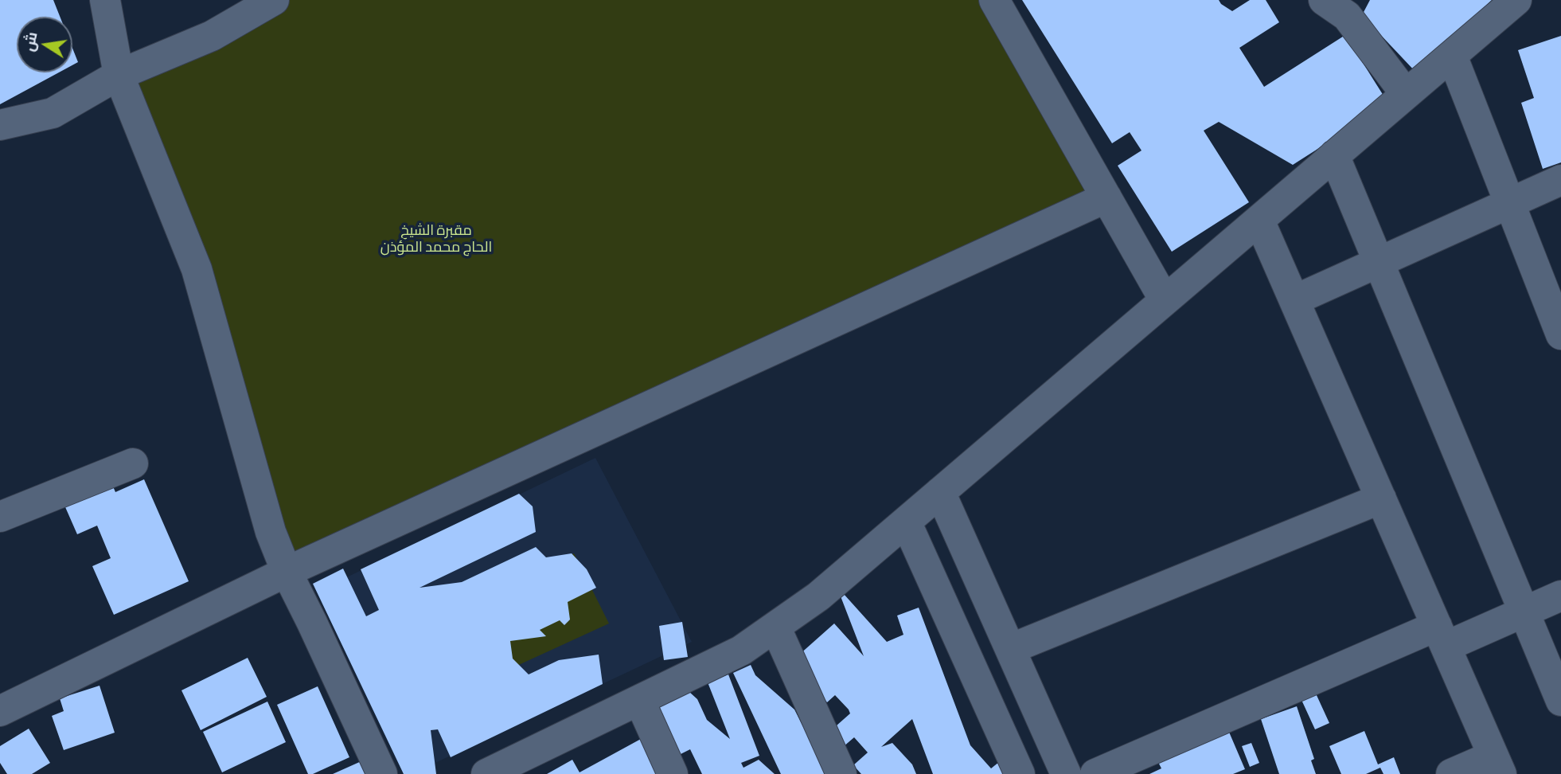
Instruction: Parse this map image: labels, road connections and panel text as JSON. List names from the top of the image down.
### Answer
{
  "parks": ["مقبرة الشيخ الحاج محمد المؤذن"],
  "north": "left"
}
